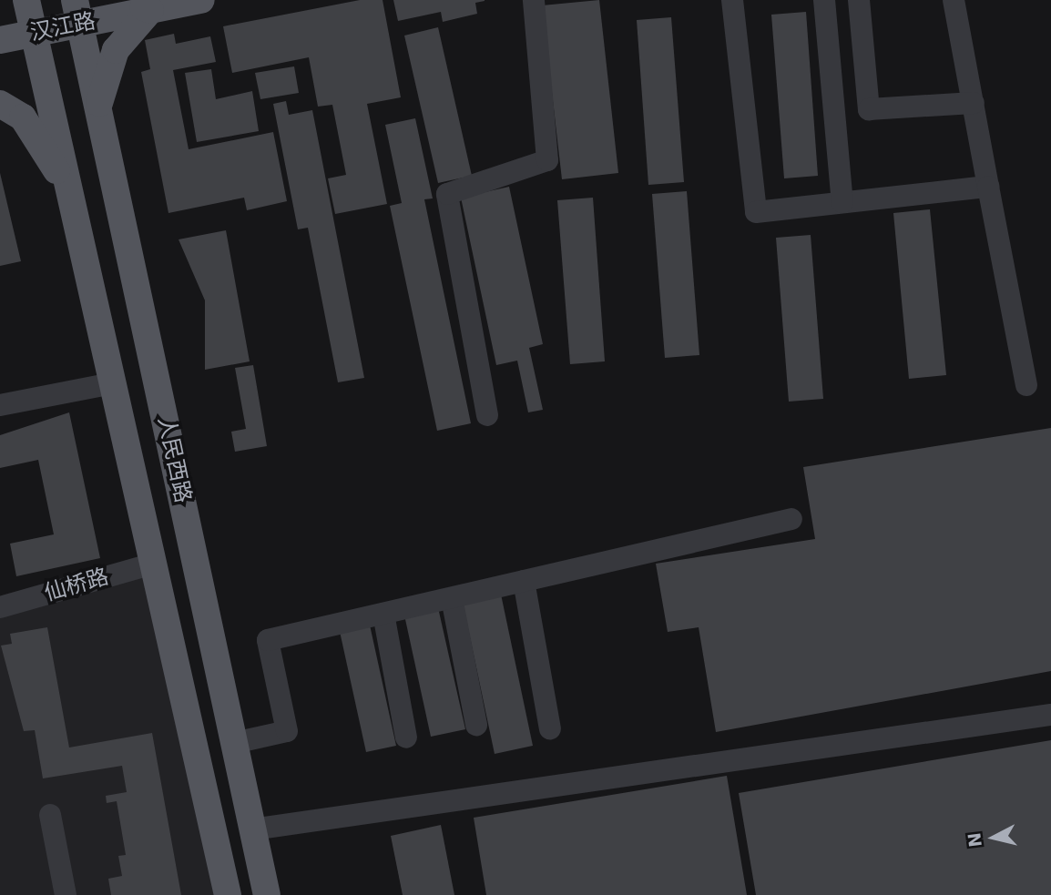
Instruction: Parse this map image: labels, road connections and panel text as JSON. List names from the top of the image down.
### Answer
{
  "streets": {
    "main road": ["汉江路", "人民西路"],
    "street": ["仙桥路"]
  },
  "crossings": [
    ["汉江路", "人民西路"],
    ["人民西路", "仙桥路"]
  ],
  "north": "left"
}
